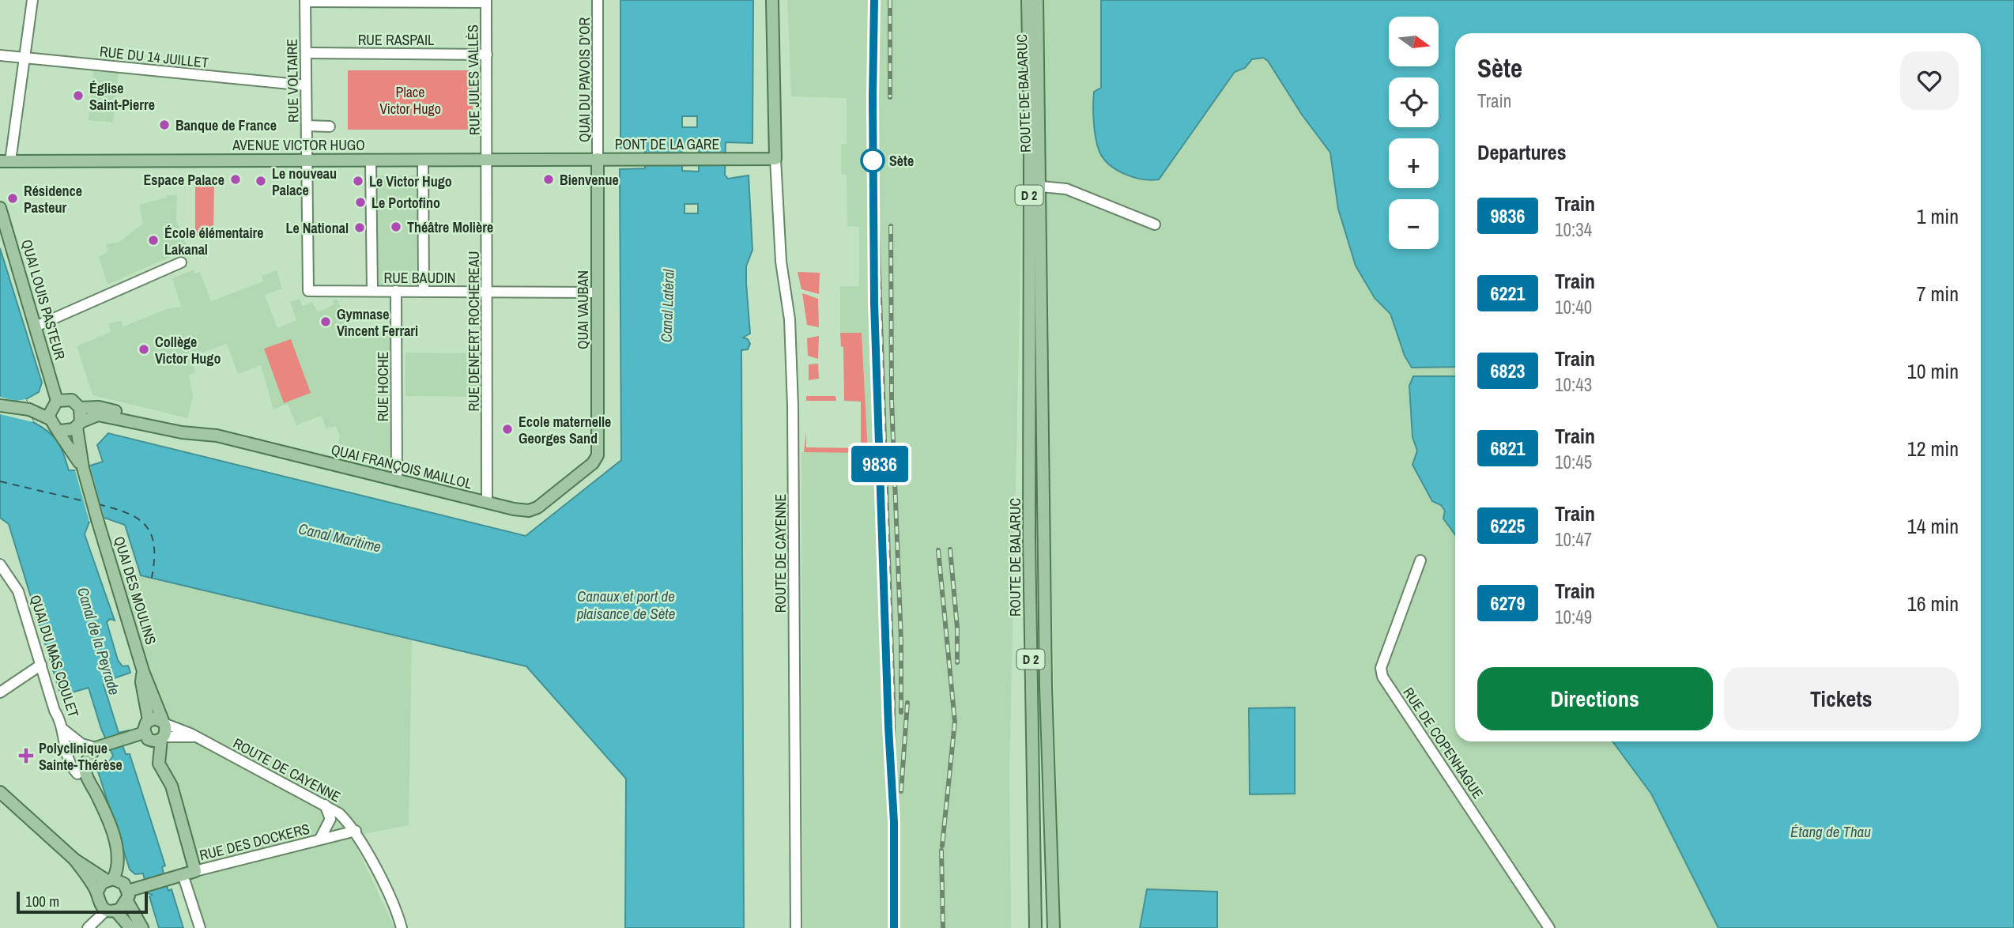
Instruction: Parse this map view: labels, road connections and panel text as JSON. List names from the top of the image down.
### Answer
{
  "streets": {
    "main road": [
      "ROUTE DE BALARUC",
      "PONT DE LA GARE",
      "AVENUE VICTOR HUGO",
      "D 2",
      "QUAI LOUIS PASTEUR",
      "QUAI VAUBAN",
      "QUAI FRANÇOIS MAILLOL",
      "QUAI DES MOULINS"
    ],
    "street": [
      "RUE RASPAIL",
      "RUE DU 14 JUILLET",
      "RUE JULES VALLÈS",
      "QUAI DU PAVOIS D'OR",
      "RUE VOLTAIRE",
      "RUE BAUDIN",
      "RUE DENFERT ROCHEREAU",
      "RUE HOCHE",
      "ROUTE DE CAYENNE",
      "QUAI DU MAS COULET",
      "RUE DE COPENHAGUE",
      "RUE DES DOCKERS"
    ]
  },
  "crossings": [
    ["RUE RASPAIL", "RUE JULES VALLÈS"],
    ["RUE RASPAIL", "RUE VOLTAIRE"],
    ["RUE DU 14 JUILLET", "RUE VOLTAIRE"],
    ["RUE JULES VALLÈS", "AVENUE VICTOR HUGO"],
    ["RUE JULES VALLÈS", "RUE DENFERT ROCHEREAU"],
    ["QUAI DU PAVOIS D'OR", "PONT DE LA GARE"],
    ["QUAI DU PAVOIS D'OR", "AVENUE VICTOR HUGO"],
    ["QUAI DU PAVOIS D'OR", "QUAI VAUBAN"],
    ["RUE VOLTAIRE", "AVENUE VICTOR HUGO"],
    ["RUE VOLTAIRE", "RUE BAUDIN"],
    ["ROUTE DE BALARUC", "D 2"],
    ["PONT DE LA GARE", "AVENUE VICTOR HUGO"],
    ["PONT DE LA GARE", "QUAI VAUBAN"],
    ["PONT DE LA GARE", "ROUTE DE CAYENNE"],
    ["AVENUE VICTOR HUGO", "QUAI VAUBAN"],
    ["AVENUE VICTOR HUGO", "RUE DENFERT ROCHEREAU"],
    ["RUE BAUDIN", "QUAI VAUBAN"],
    ["RUE BAUDIN", "RUE DENFERT ROCHEREAU"],
    ["RUE BAUDIN", "RUE HOCHE"],
    ["QUAI LOUIS PASTEUR", "QUAI FRANÇOIS MAILLOL"],
    ["QUAI VAUBAN", "QUAI FRANÇOIS MAILLOL"],
    ["RUE DENFERT ROCHEREAU", "QUAI FRANÇOIS MAILLOL"],
    ["RUE HOCHE", "QUAI FRANÇOIS MAILLOL"],
    ["ROUTE DE CAYENNE", "RUE DES DOCKERS"]
  ],
  "water": [
    "Canal Latéral",
    "Canal Maritime",
    "Canaux et port de plaisance de Sète",
    "Canal de la Peyrade",
    "Étang de Thau"
  ],
  "parks": ["Place Victor Hugo"],
  "places": {
    "other": [
      "Église Saint-Pierre",
      "Banque de France",
      "Sète",
      "Espace Palace",
      "Bienvenue",
      "Le nouveau Palace",
      "Le Victor Hugo",
      "Résidence Pasteur",
      "Le Portofino",
      "Théâtre Molière",
      "Le National",
      "École élémentaire Lakanal",
      "Gymnase Vincent Ferrari",
      "Collège Victor Hugo",
      "Ecole maternelle Georges Sand"
    ],
    "health": ["Polyclinique Sainte-Thérèse"]
  },
  "scale_bar": "100 m",
  "north": "right",
  "page": {
    "on_map": "9836",
    "map_buttons": ["+", "−"],
    "heading": [
      ["Sète", "Train"],
      "Departures"
    ],
    "list": [
      {
        "mark": "9836",
        "name": "Train",
        "note": "10:34",
        "value": "1 min"
      },
      {
        "mark": "6221",
        "name": "Train",
        "note": "10:40",
        "value": "7 min"
      },
      {
        "mark": "6823",
        "name": "Train",
        "note": "10:43",
        "value": "10 min"
      },
      {
        "mark": "6821",
        "name": "Train",
        "note": "10:45",
        "value": "12 min"
      },
      {
        "mark": "6225",
        "name": "Train",
        "note": "10:47",
        "value": "14 min"
      },
      {
        "mark": "6279",
        "name": "Train",
        "note": "10:49",
        "value": "16 min"
      }
    ],
    "buttons": ["Directions", "Tickets"],
    "scale": "100 m"
  }
}
